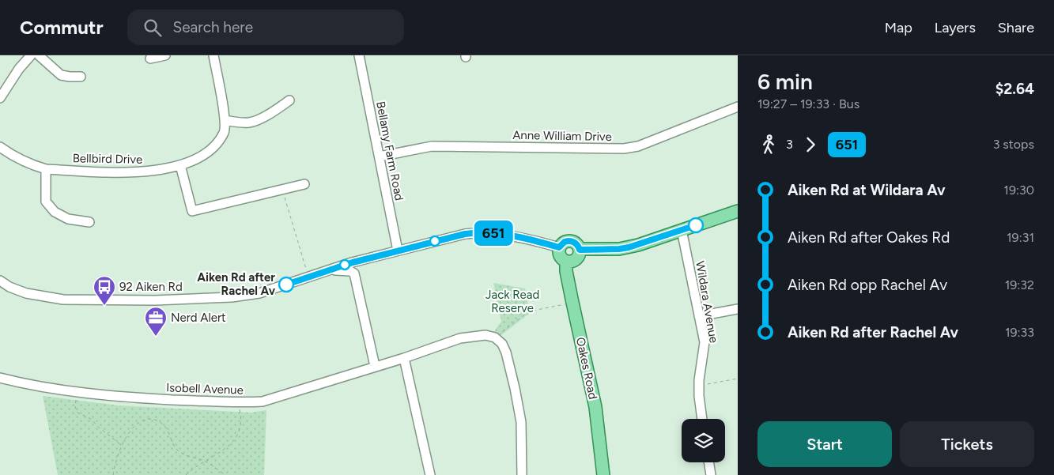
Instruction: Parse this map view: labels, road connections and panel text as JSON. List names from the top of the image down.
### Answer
{
  "streets": {
    "main road": ["Oakes Road"],
    "street": [
      "Anne William Drive",
      "Bellamy Farm Road",
      "Bellbird Drive",
      "Wildara Avenue",
      "Isobell Avenue"
    ]
  },
  "crossings": [
    ["Anne William Drive", "Bellamy Farm Road"]
  ],
  "parks": ["Jack Read Reserve"],
  "places": {
    "other": ["Aiken Rd after Rachel Av"],
    "bus stop": ["92 Aiken Rd"],
    "office": ["Nerd Alert"]
  },
  "lines": ["bus line 651"],
  "page": {
    "header": "Commutr",
    "search": "Search here",
    "nav": ["Map", "Layers", "Share"],
    "on_map": "651",
    "heading": ["6 min", "19:27 – 19:33 · Bus", "$2.64"],
    "legs": ["3", "651", "3 stops"],
    "list": [
      {
        "name": "Aiken Rd at Wildara Av",
        "value": "19:30"
      },
      {
        "name": "Aiken Rd after Oakes Rd",
        "value": "19:31"
      },
      {
        "name": "Aiken Rd opp Rachel Av",
        "value": "19:32"
      },
      {
        "name": "Aiken Rd after Rachel Av",
        "value": "19:33"
      }
    ],
    "buttons": ["Start", "Tickets"]
  }
}
